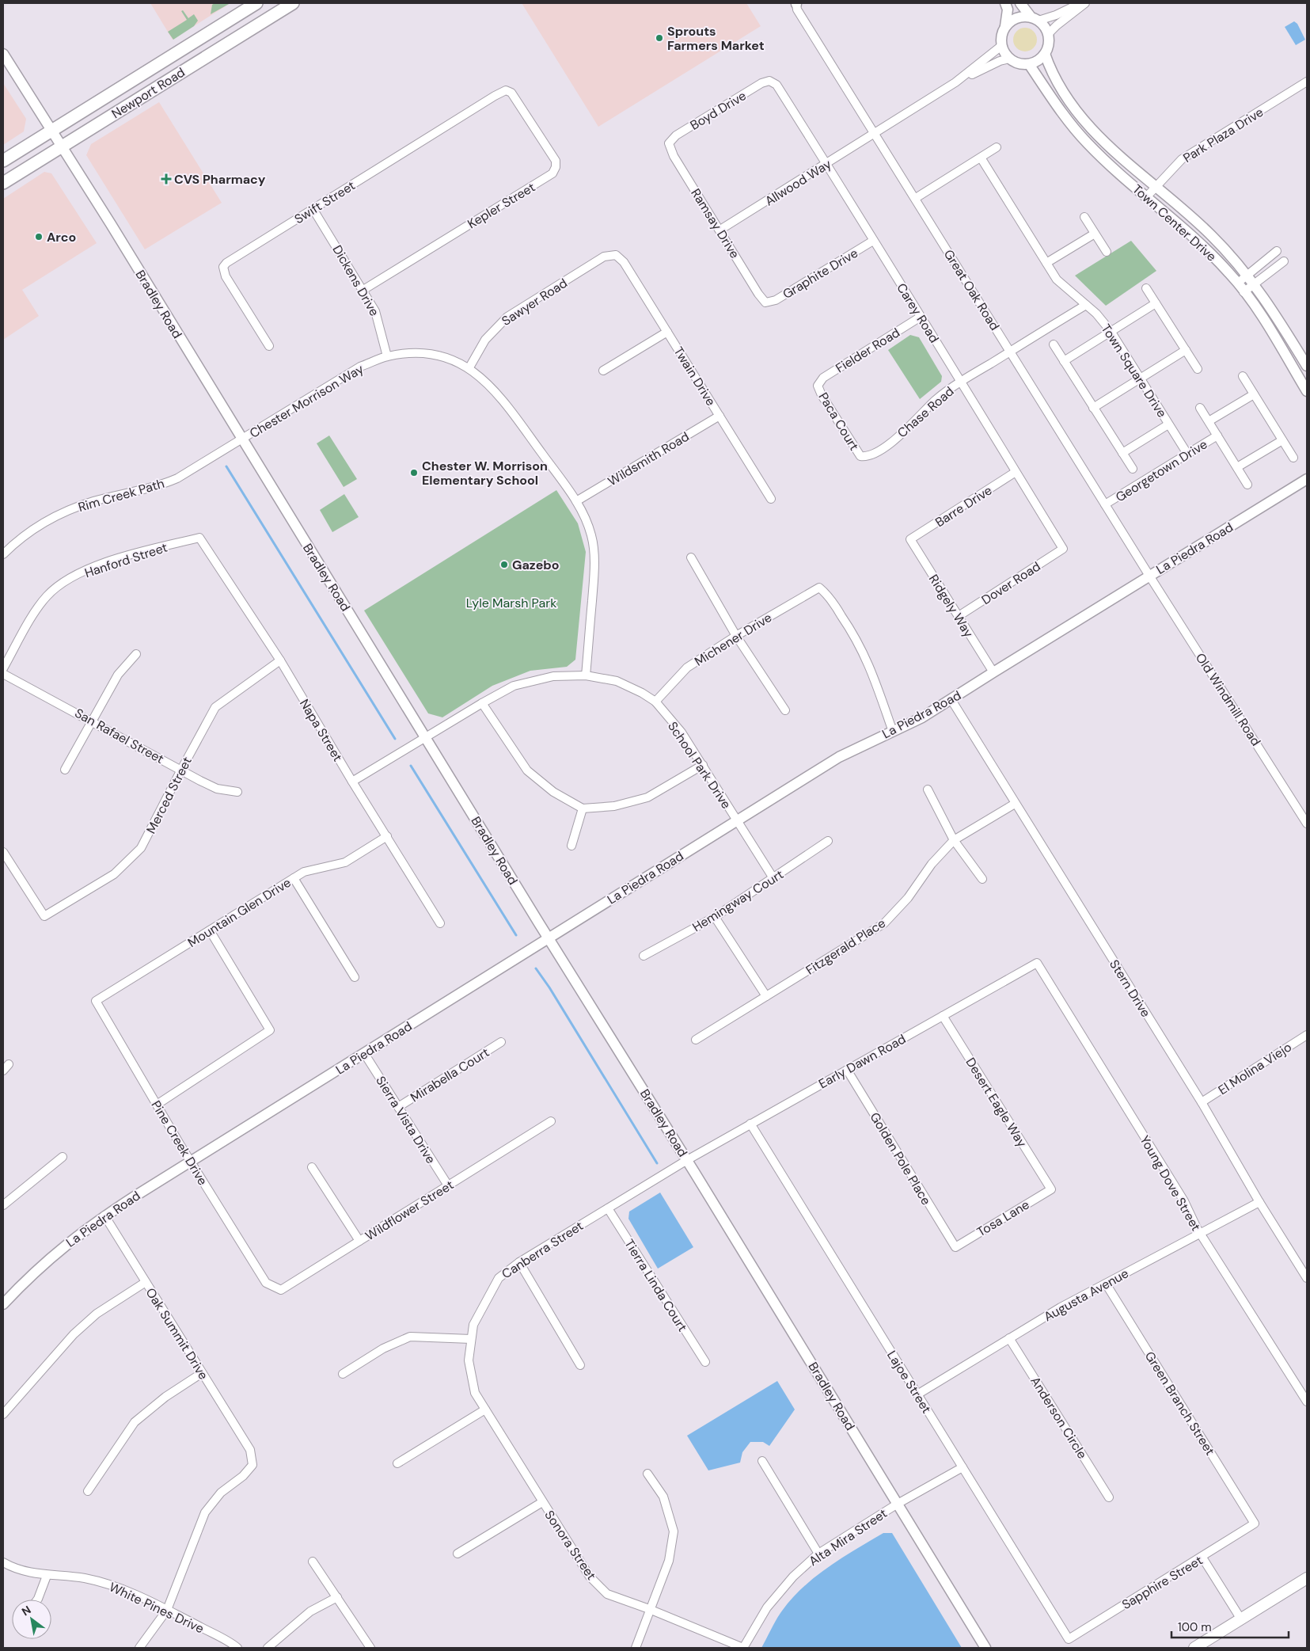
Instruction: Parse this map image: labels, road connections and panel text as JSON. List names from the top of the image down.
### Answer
{
  "streets": {
    "main road": ["Newport Road"],
    "street": [
      "Boyd Drive",
      "Park Plaza Drive",
      "Allwood Way",
      "Swift Street",
      "Kepler Street",
      "Town Center Drive",
      "Ramsay Drive",
      "Graphite Drive",
      "Dickens Drive",
      "Great Oak Road",
      "Sawyer Road",
      "Bradley Road",
      "Carey Road",
      "Fielder Road",
      "Town Square Drive",
      "Twain Drive",
      "Chester Morrison Way",
      "Chase Road",
      "Paca Court",
      "Wildsmith Road",
      "Georgetown Drive",
      "Rim Creek Path",
      "Barre Drive",
      "La Piedra Road",
      "Hanford Street",
      "Dover Road",
      "Ridgely Way",
      "Michener Drive",
      "Old Windmill Road",
      "Napa Street",
      "San Rafael Street",
      "School Park Drive",
      "Merced Street",
      "Hemingway Court",
      "Mountain Glen Drive",
      "Fitzgerald Place",
      "Stern Drive",
      "Early Dawn Road",
      "El Molina Viejo",
      "Mirabella Court",
      "Desert Eagle Way",
      "Sierra Vista Drive",
      "Pine Creek Drive",
      "Golden Pole Place",
      "Young Dove Street",
      "Wildflower Street",
      "Tosa Lane",
      "Canberra Street",
      "Tierra Linda Court",
      "Augusta Avenue",
      "Oak Summit Drive",
      "Lajoe Street",
      "Green Branch Street",
      "Anderson Circle",
      "Alta Mira Street",
      "Sonora Street",
      "Sapphire Street",
      "White Pines Drive"
    ]
  },
  "crossings": [
    ["Newport Road", "Bradley Road"],
    ["Boyd Drive", "Ramsay Drive"],
    ["Boyd Drive", "Carey Road"],
    ["Park Plaza Drive", "Town Center Drive"],
    ["Allwood Way", "Ramsay Drive"],
    ["Allwood Way", "Great Oak Road"],
    ["Allwood Way", "Carey Road"],
    ["Swift Street", "Kepler Street"],
    ["Swift Street", "Dickens Drive"],
    ["Kepler Street", "Dickens Drive"],
    ["Ramsay Drive", "Graphite Drive"],
    ["Graphite Drive", "Carey Road"],
    ["Dickens Drive", "Chester Morrison Way"],
    ["Great Oak Road", "Chase Road"],
    ["Great Oak Road", "Georgetown Drive"],
    ["Great Oak Road", "La Piedra Road"],
    ["Great Oak Road", "Old Windmill Road"],
    ["Sawyer Road", "Twain Drive"],
    ["Sawyer Road", "Chester Morrison Way"],
    ["Bradley Road", "Chester Morrison Way"],
    ["Bradley Road", "Rim Creek Path"],
    ["Bradley Road", "La Piedra Road"],
    ["Bradley Road", "School Park Drive"],
    ["Bradley Road", "Early Dawn Road"],
    ["Bradley Road", "Canberra Street"],
    ["Bradley Road", "Alta Mira Street"],
    ["Carey Road", "Fielder Road"],
    ["Carey Road", "Chase Road"],
    ["Carey Road", "Barre Drive"],
    ["Carey Road", "Dover Road"],
    ["Fielder Road", "Paca Court"],
    ["Town Square Drive", "Chase Road"],
    ["Town Square Drive", "Georgetown Drive"],
    ["Twain Drive", "Wildsmith Road"],
    ["Chester Morrison Way", "Wildsmith Road"],
    ["Chester Morrison Way", "Rim Creek Path"],
    ["Chester Morrison Way", "School Park Drive"],
    ["Chase Road", "Paca Court"],
    ["Barre Drive", "Ridgely Way"],
    ["La Piedra Road", "Ridgely Way"],
    ["La Piedra Road", "Michener Drive"],
    ["La Piedra Road", "Old Windmill Road"],
    ["La Piedra Road", "School Park Drive"],
    ["La Piedra Road", "Stern Drive"],
    ["La Piedra Road", "Sierra Vista Drive"],
    ["La Piedra Road", "Pine Creek Drive"],
    ["La Piedra Road", "Oak Summit Drive"],
    ["Hanford Street", "Napa Street"],
    ["Dover Road", "Ridgely Way"],
    ["Michener Drive", "School Park Drive"],
    ["Napa Street", "School Park Drive"],
    ["Napa Street", "Merced Street"],
    ["Napa Street", "Mountain Glen Drive"],
    ["San Rafael Street", "Merced Street"],
    ["School Park Drive", "Hemingway Court"],
    ["Mountain Glen Drive", "Pine Creek Drive"],
    ["Fitzgerald Place", "Stern Drive"],
    ["Stern Drive", "El Molina Viejo"],
    ["Stern Drive", "Augusta Avenue"],
    ["Early Dawn Road", "Desert Eagle Way"],
    ["Early Dawn Road", "Golden Pole Place"],
    ["Early Dawn Road", "Young Dove Street"],
    ["Early Dawn Road", "Canberra Street"],
    ["Early Dawn Road", "Lajoe Street"],
    ["Mirabella Court", "Sierra Vista Drive"],
    ["Desert Eagle Way", "Tosa Lane"],
    ["Sierra Vista Drive", "Wildflower Street"],
    ["Pine Creek Drive", "Wildflower Street"],
    ["Golden Pole Place", "Tosa Lane"],
    ["Young Dove Street", "Augusta Avenue"],
    ["Canberra Street", "Tierra Linda Court"],
    ["Canberra Street", "Sonora Street"],
    ["Augusta Avenue", "Lajoe Street"],
    ["Augusta Avenue", "Green Branch Street"],
    ["Augusta Avenue", "Anderson Circle"],
    ["Oak Summit Drive", "White Pines Drive"],
    ["Lajoe Street", "Alta Mira Street"],
    ["Lajoe Street", "Sapphire Street"],
    ["Green Branch Street", "Sapphire Street"],
    ["Alta Mira Street", "Sonora Street"]
  ],
  "parks": ["Lyle Marsh Park"],
  "places": {
    "other": [
      "Sprouts Farmers Market",
      "Arco",
      "Chester W. Morrison Elementary School",
      "Gazebo"
    ],
    "health": ["CVS Pharmacy"]
  },
  "scale_bar": "100 m",
  "north": "top left"
}
